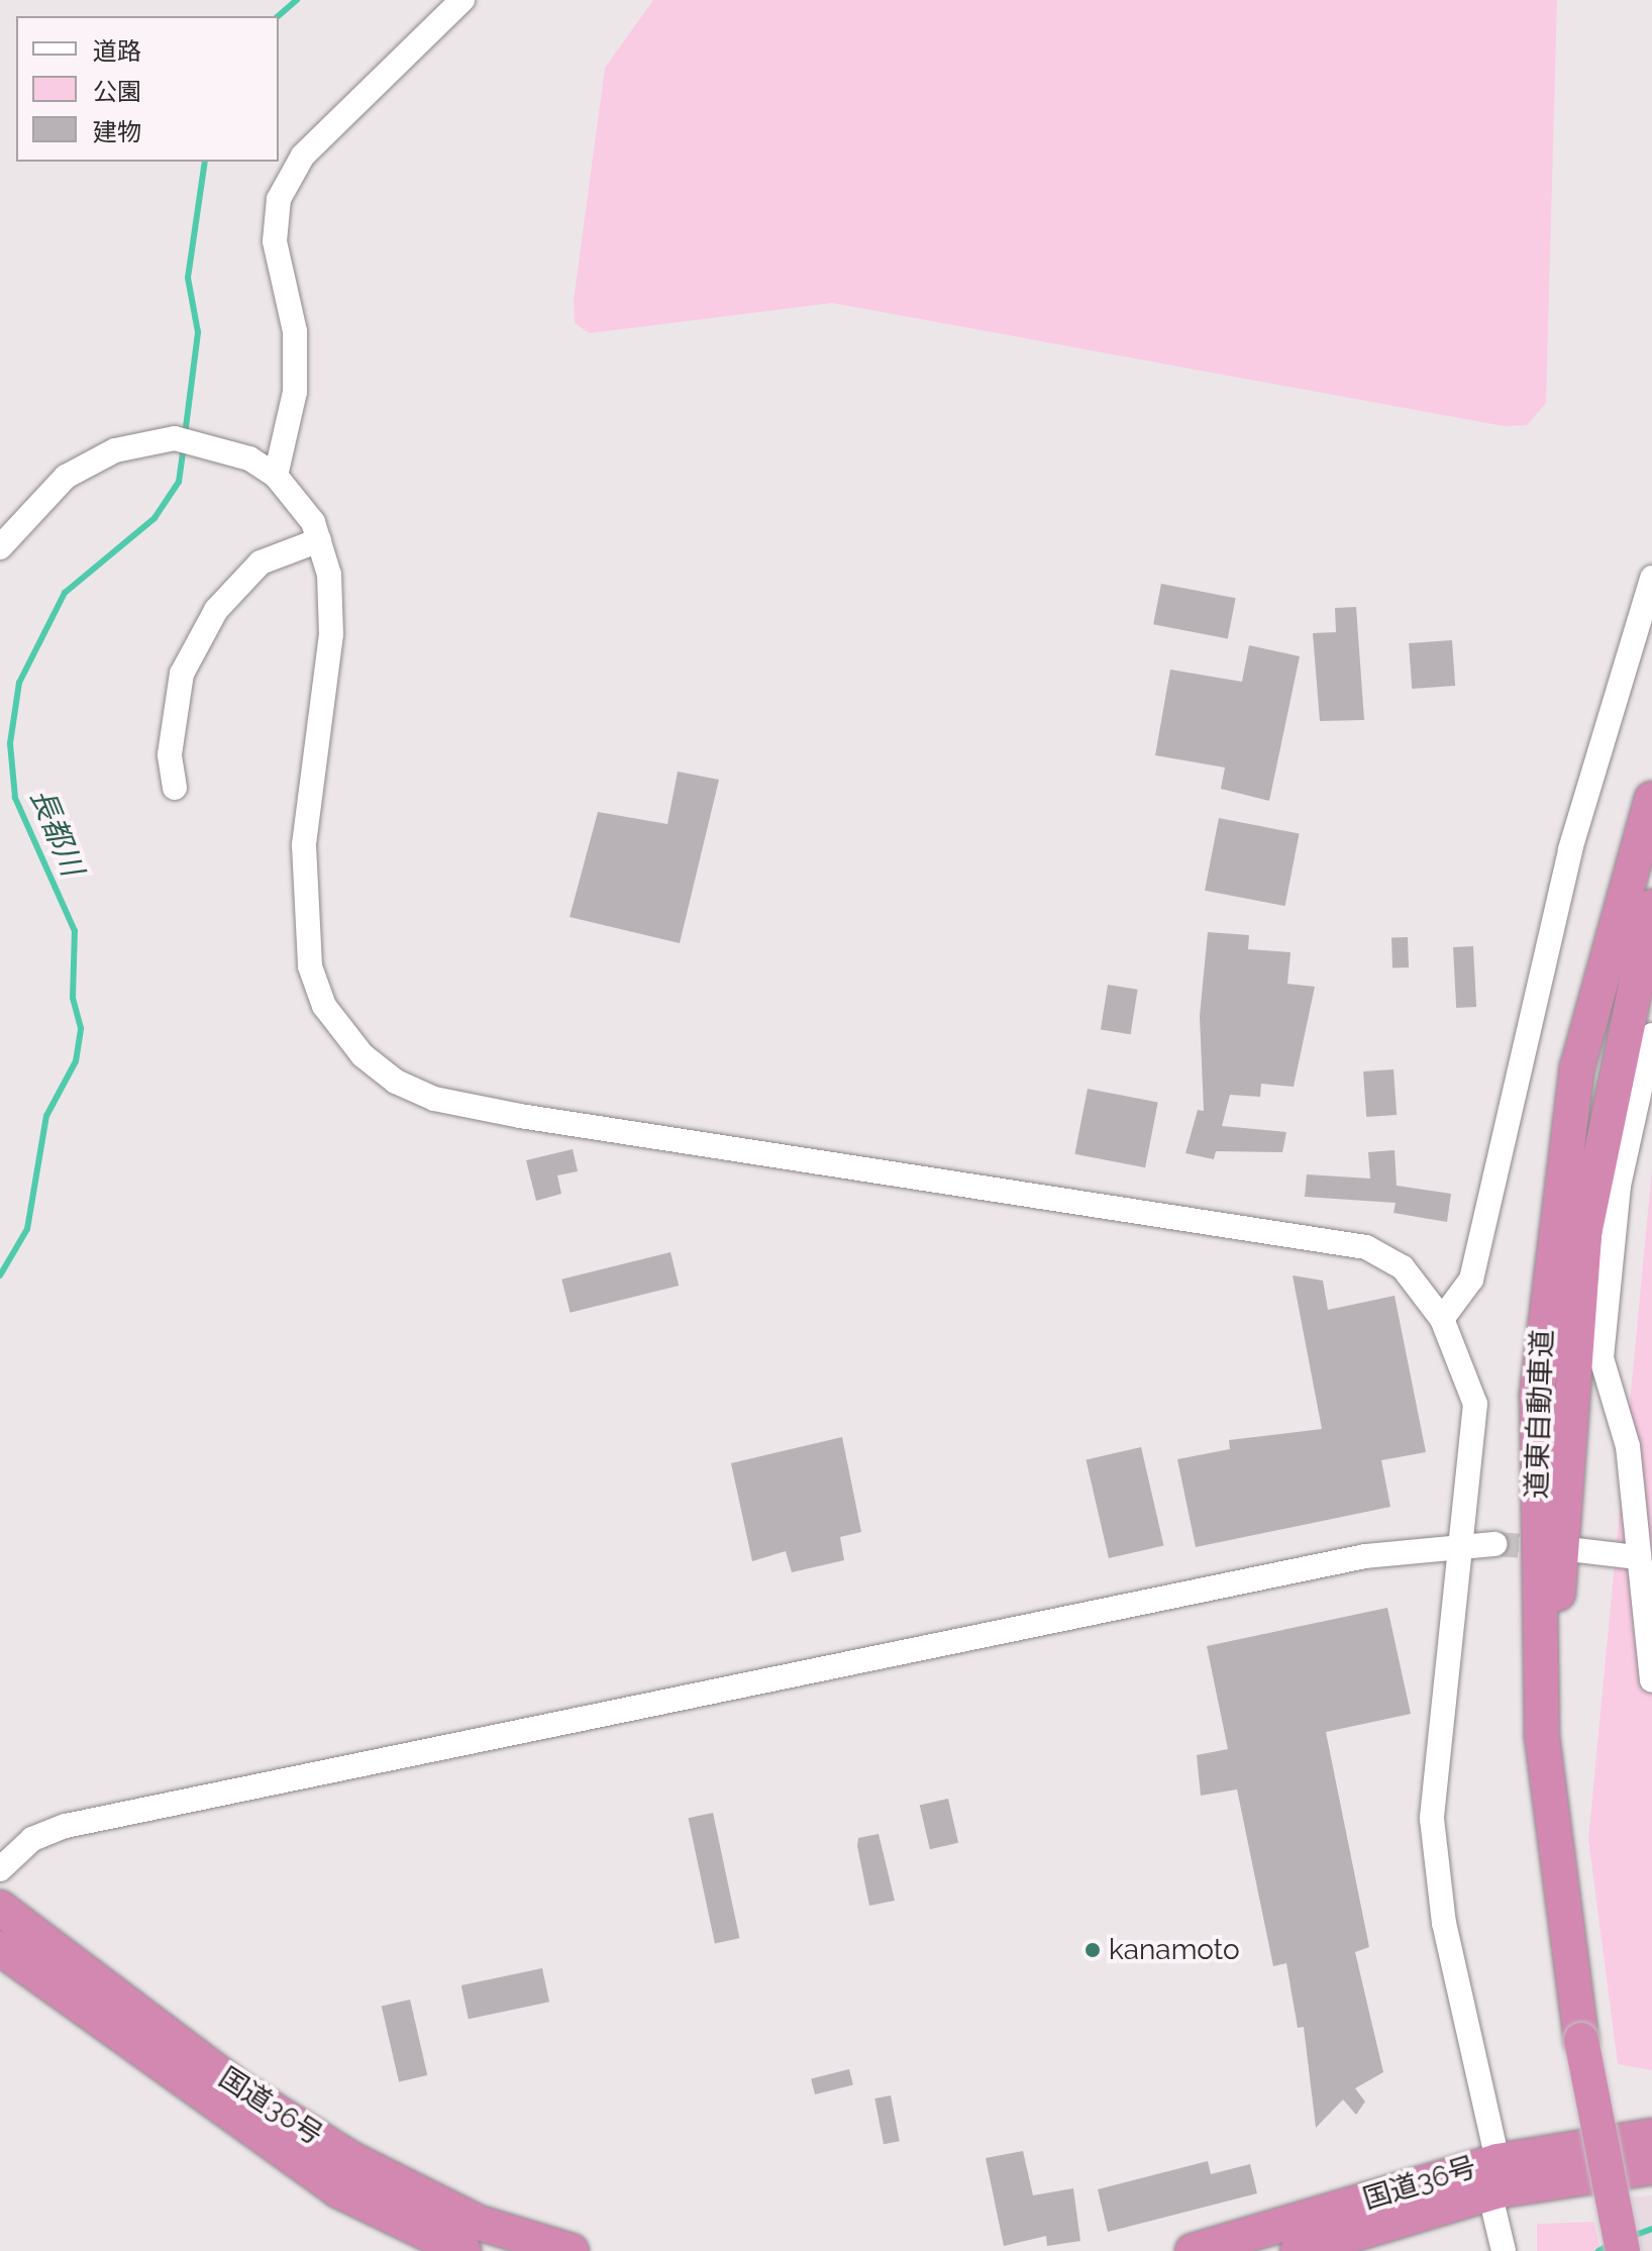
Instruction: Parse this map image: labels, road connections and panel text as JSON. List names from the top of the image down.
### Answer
{
  "streets": {
    "highway": ["道東自動車道", "国道36号"]
  },
  "water": ["長都川"],
  "places": ["kanamoto"],
  "legend": ["道路", "公園", "建物"]
}
